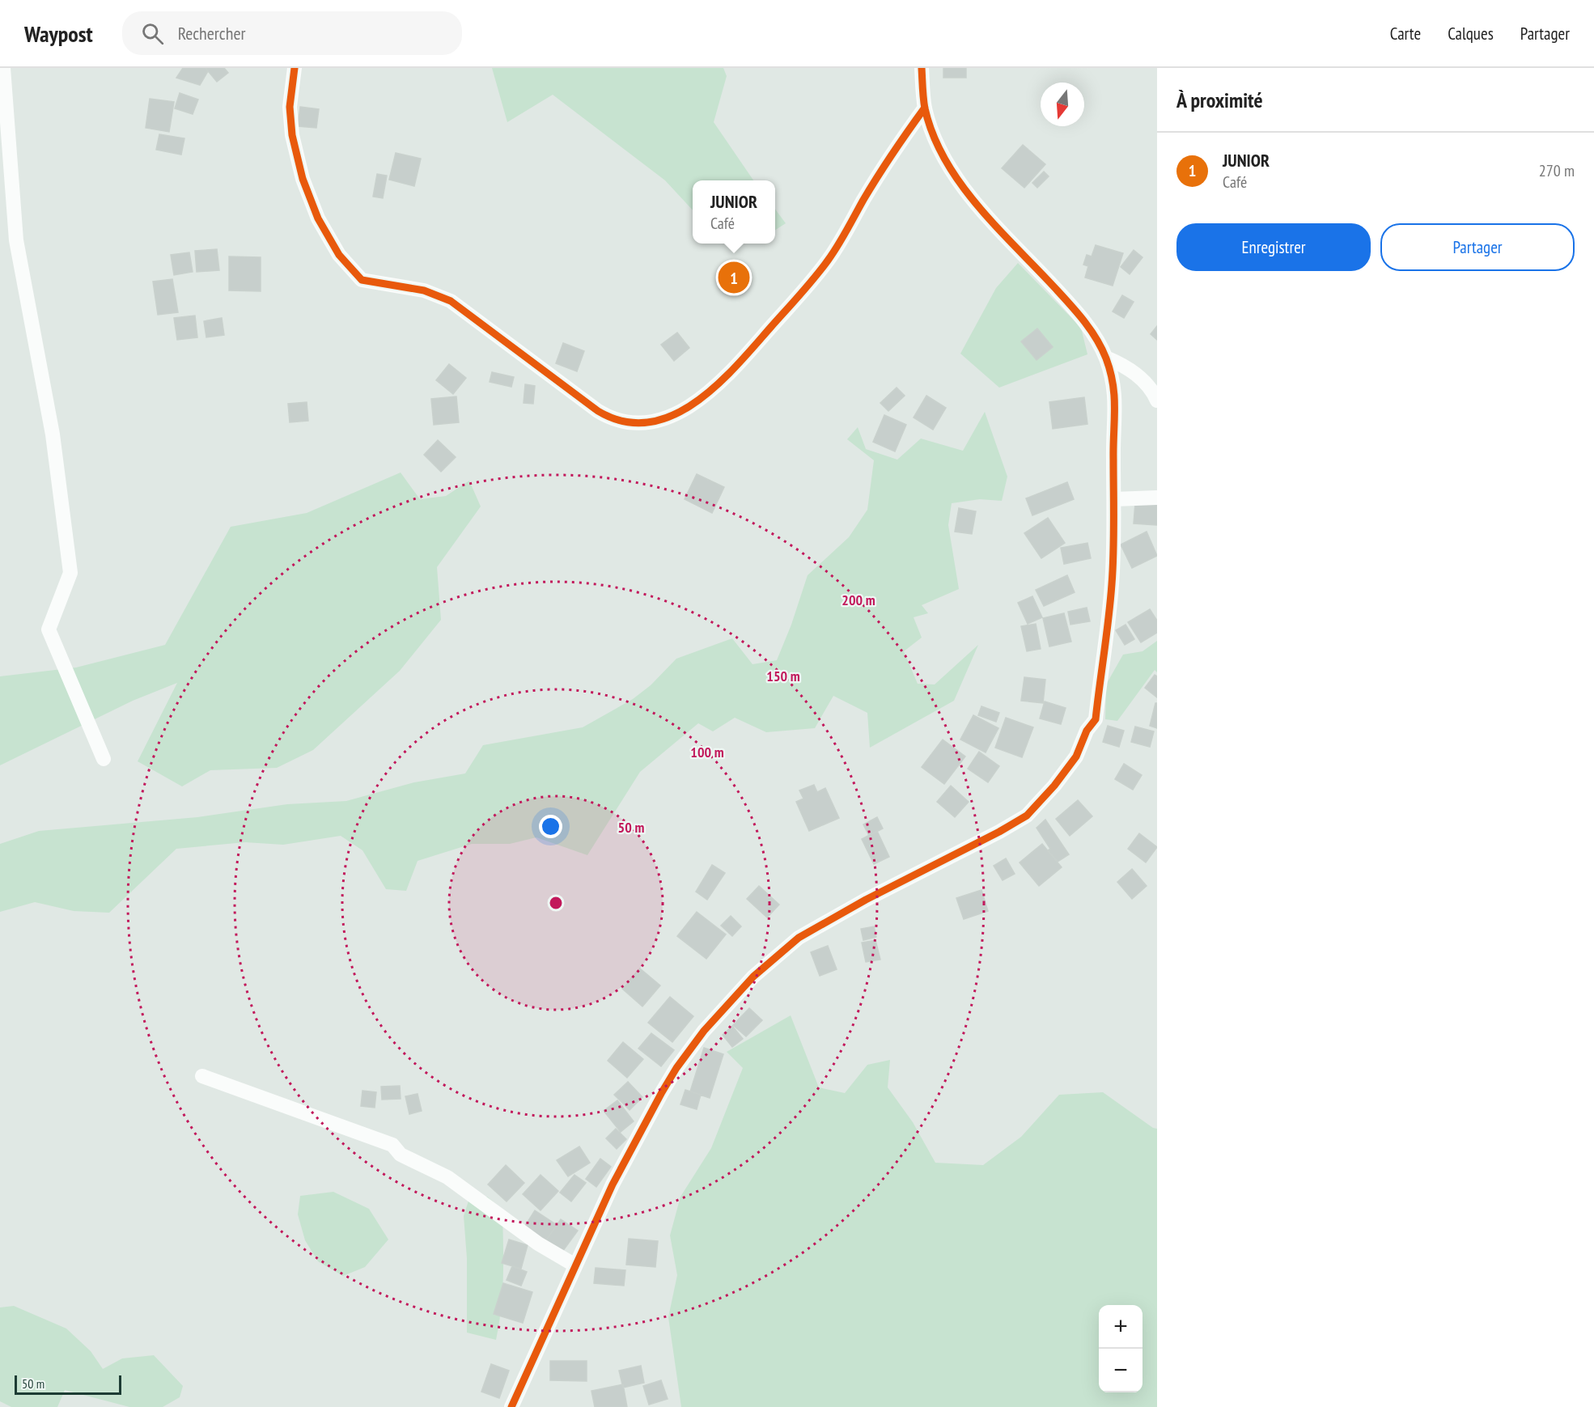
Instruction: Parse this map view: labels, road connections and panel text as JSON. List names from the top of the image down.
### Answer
{
  "scale_bar": "50 m",
  "north": "bottom",
  "page": {
    "header": "Waypost",
    "search": "Rechercher",
    "nav": ["Carte", "Calques", "Partager"],
    "heading": "À proximité",
    "list": [
      {
        "mark": "1",
        "name": "JUNIOR",
        "note": "Café",
        "value": "270 m"
      }
    ],
    "popup": ["JUNIOR", "Café"],
    "buttons": ["Enregistrer", "Partager"],
    "pins": "1",
    "map_buttons": ["+", "−"],
    "scale": "50 m"
  },
  "rings": [
    "200 m",
    "150 m",
    "100 m",
    "50 m"
  ]
}
